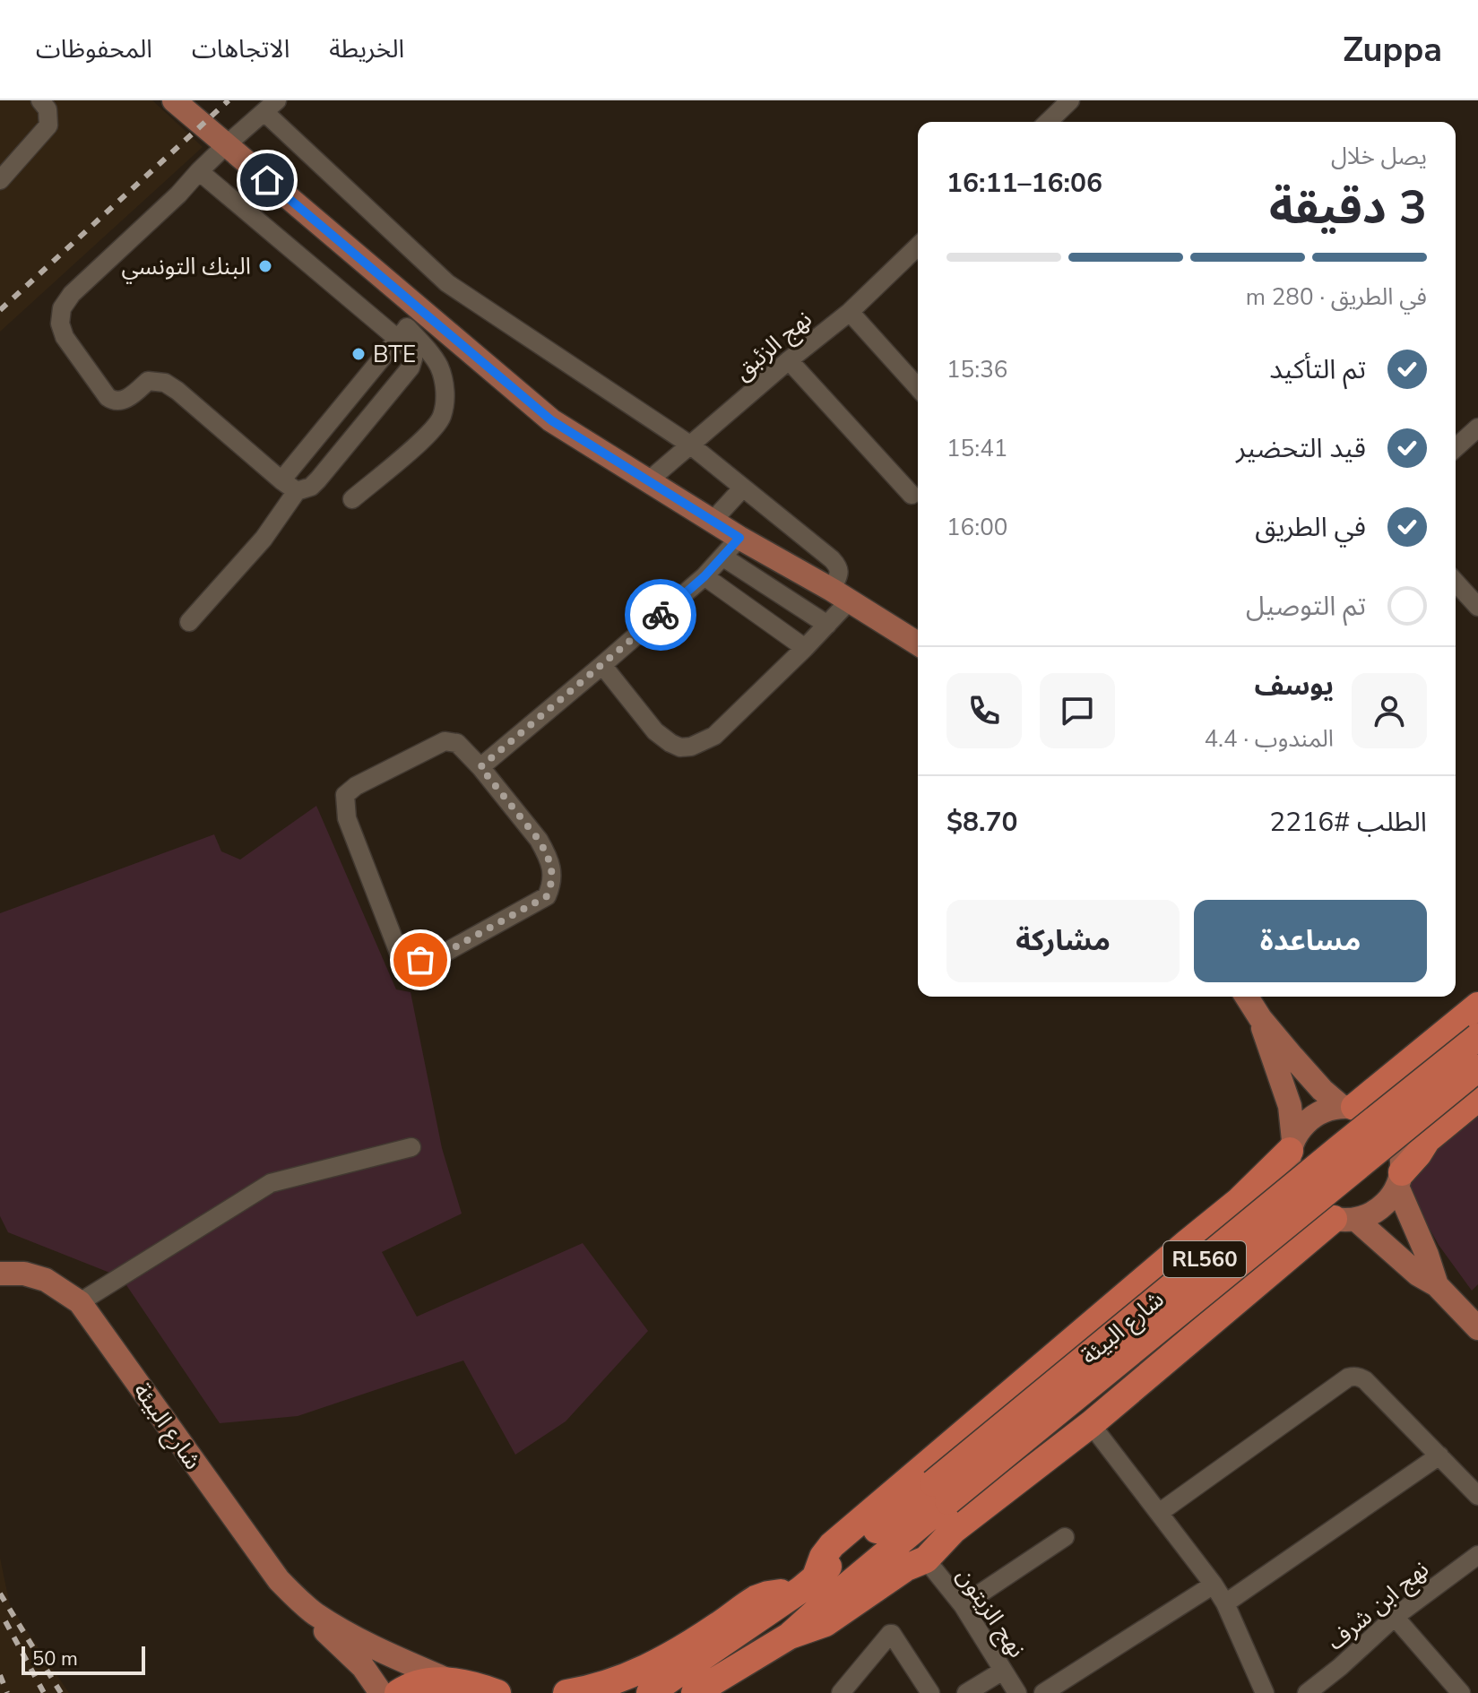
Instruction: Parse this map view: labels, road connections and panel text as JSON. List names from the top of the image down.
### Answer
{
  "streets": {
    "highway": ["RL560", "شارع البيئة"],
    "street": ["نهج الزئبق", "نهج ابن شرف", "نهج الزيتون"]
  },
  "crossings": [
    ["RL560", "شارع البيئة"]
  ],
  "places": ["البنك التونسي", "BTE"],
  "scale_bar": "50 m",
  "page": {
    "header": "Zuppa",
    "nav": ["الخريطة", "الاتجاهات", "المحفوظات"],
    "heading": ["3 دقيقة", "يصل خلال", "16:06–16:11"],
    "panel": [
      "يوسف",
      "المندوب · 4.4",
      "الطلب #2216",
      "$8.70"
    ],
    "bar": "في الطريق · 280 m",
    "list": [
      ["تم التأكيد", "15:36"],
      ["قيد التحضير", "15:41"],
      ["في الطريق", "16:00"],
      "تم التوصيل"
    ],
    "buttons": ["مساعدة", "مشاركة"],
    "scale": "50 m"
  }
}
